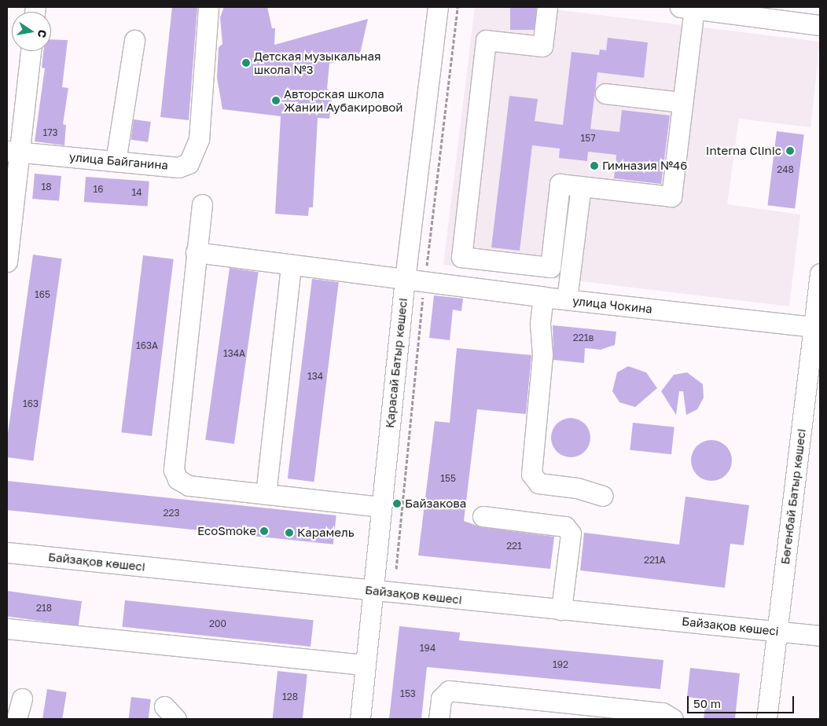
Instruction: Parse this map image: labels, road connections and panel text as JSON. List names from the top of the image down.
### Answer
{
  "streets": {
    "street": [
      "улица Байганина",
      "улица Чокина",
      "Қарасай Батыр көшесі",
      "Бөгенбай Батыр көшесі",
      "Байзақов көшесі"
    ]
  },
  "crossings": [
    ["улица Чокина", "Қарасай Батыр көшесі"],
    ["улица Чокина", "Бөгенбай Батыр көшесі"],
    ["Қарасай Батыр көшесі", "Байзақов көшесі"],
    ["Бөгенбай Батыр көшесі", "Байзақов көшесі"]
  ],
  "places": [
    "Детская музыкальная школа №3",
    "Авторская школа Жании Аубакировой",
    "Interna Clinic",
    "Гимназия №46",
    "Байзакова",
    "EcoSmoke",
    "Карамель"
  ],
  "house_numbers": [
    "173",
    "157",
    "248",
    "18",
    "16",
    "14",
    "165",
    "221в",
    "163А",
    "134А",
    "134",
    "163",
    "155",
    "223",
    "221",
    "221А",
    "218",
    "200",
    "194",
    "192",
    "153",
    "128"
  ],
  "scale_bar": "50 m",
  "north": "right"
}
